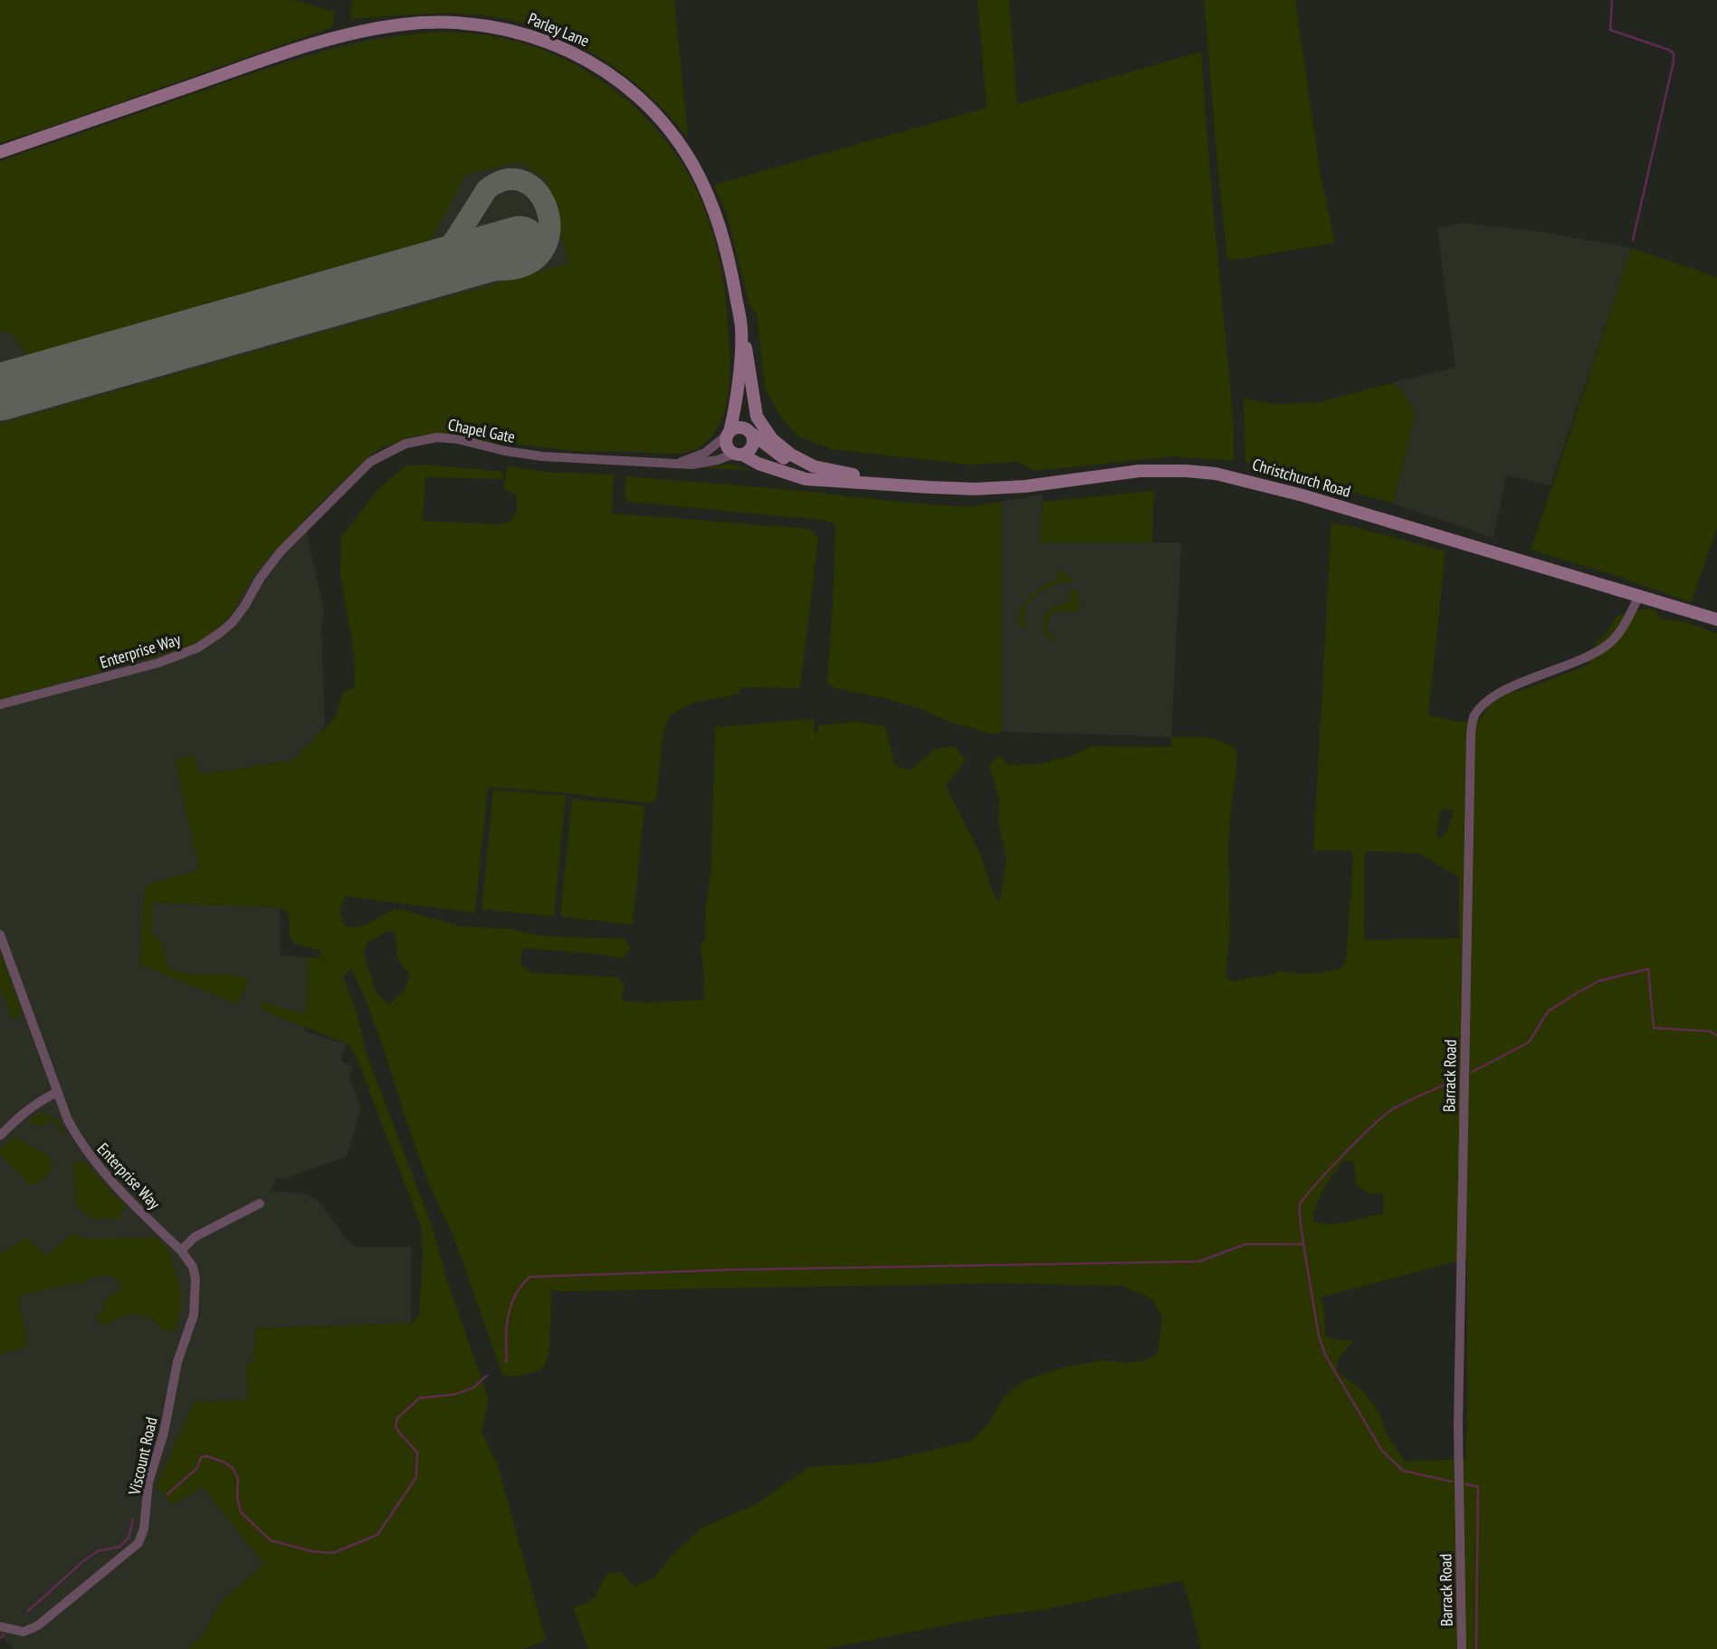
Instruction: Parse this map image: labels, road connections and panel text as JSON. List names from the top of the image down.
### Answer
{
  "streets": {
    "main road": ["Parley Lane", "Christchurch Road"],
    "street": [
      "Chapel Gate",
      "Enterprise Way",
      "Barrack Road",
      "Viscount Road"
    ]
  },
  "crossings": [
    ["Parley Lane", "Chapel Gate"],
    ["Parley Lane", "Christchurch Road"],
    ["Chapel Gate", "Christchurch Road"],
    ["Chapel Gate", "Enterprise Way"],
    ["Christchurch Road", "Barrack Road"],
    ["Enterprise Way", "Viscount Road"]
  ]
}
